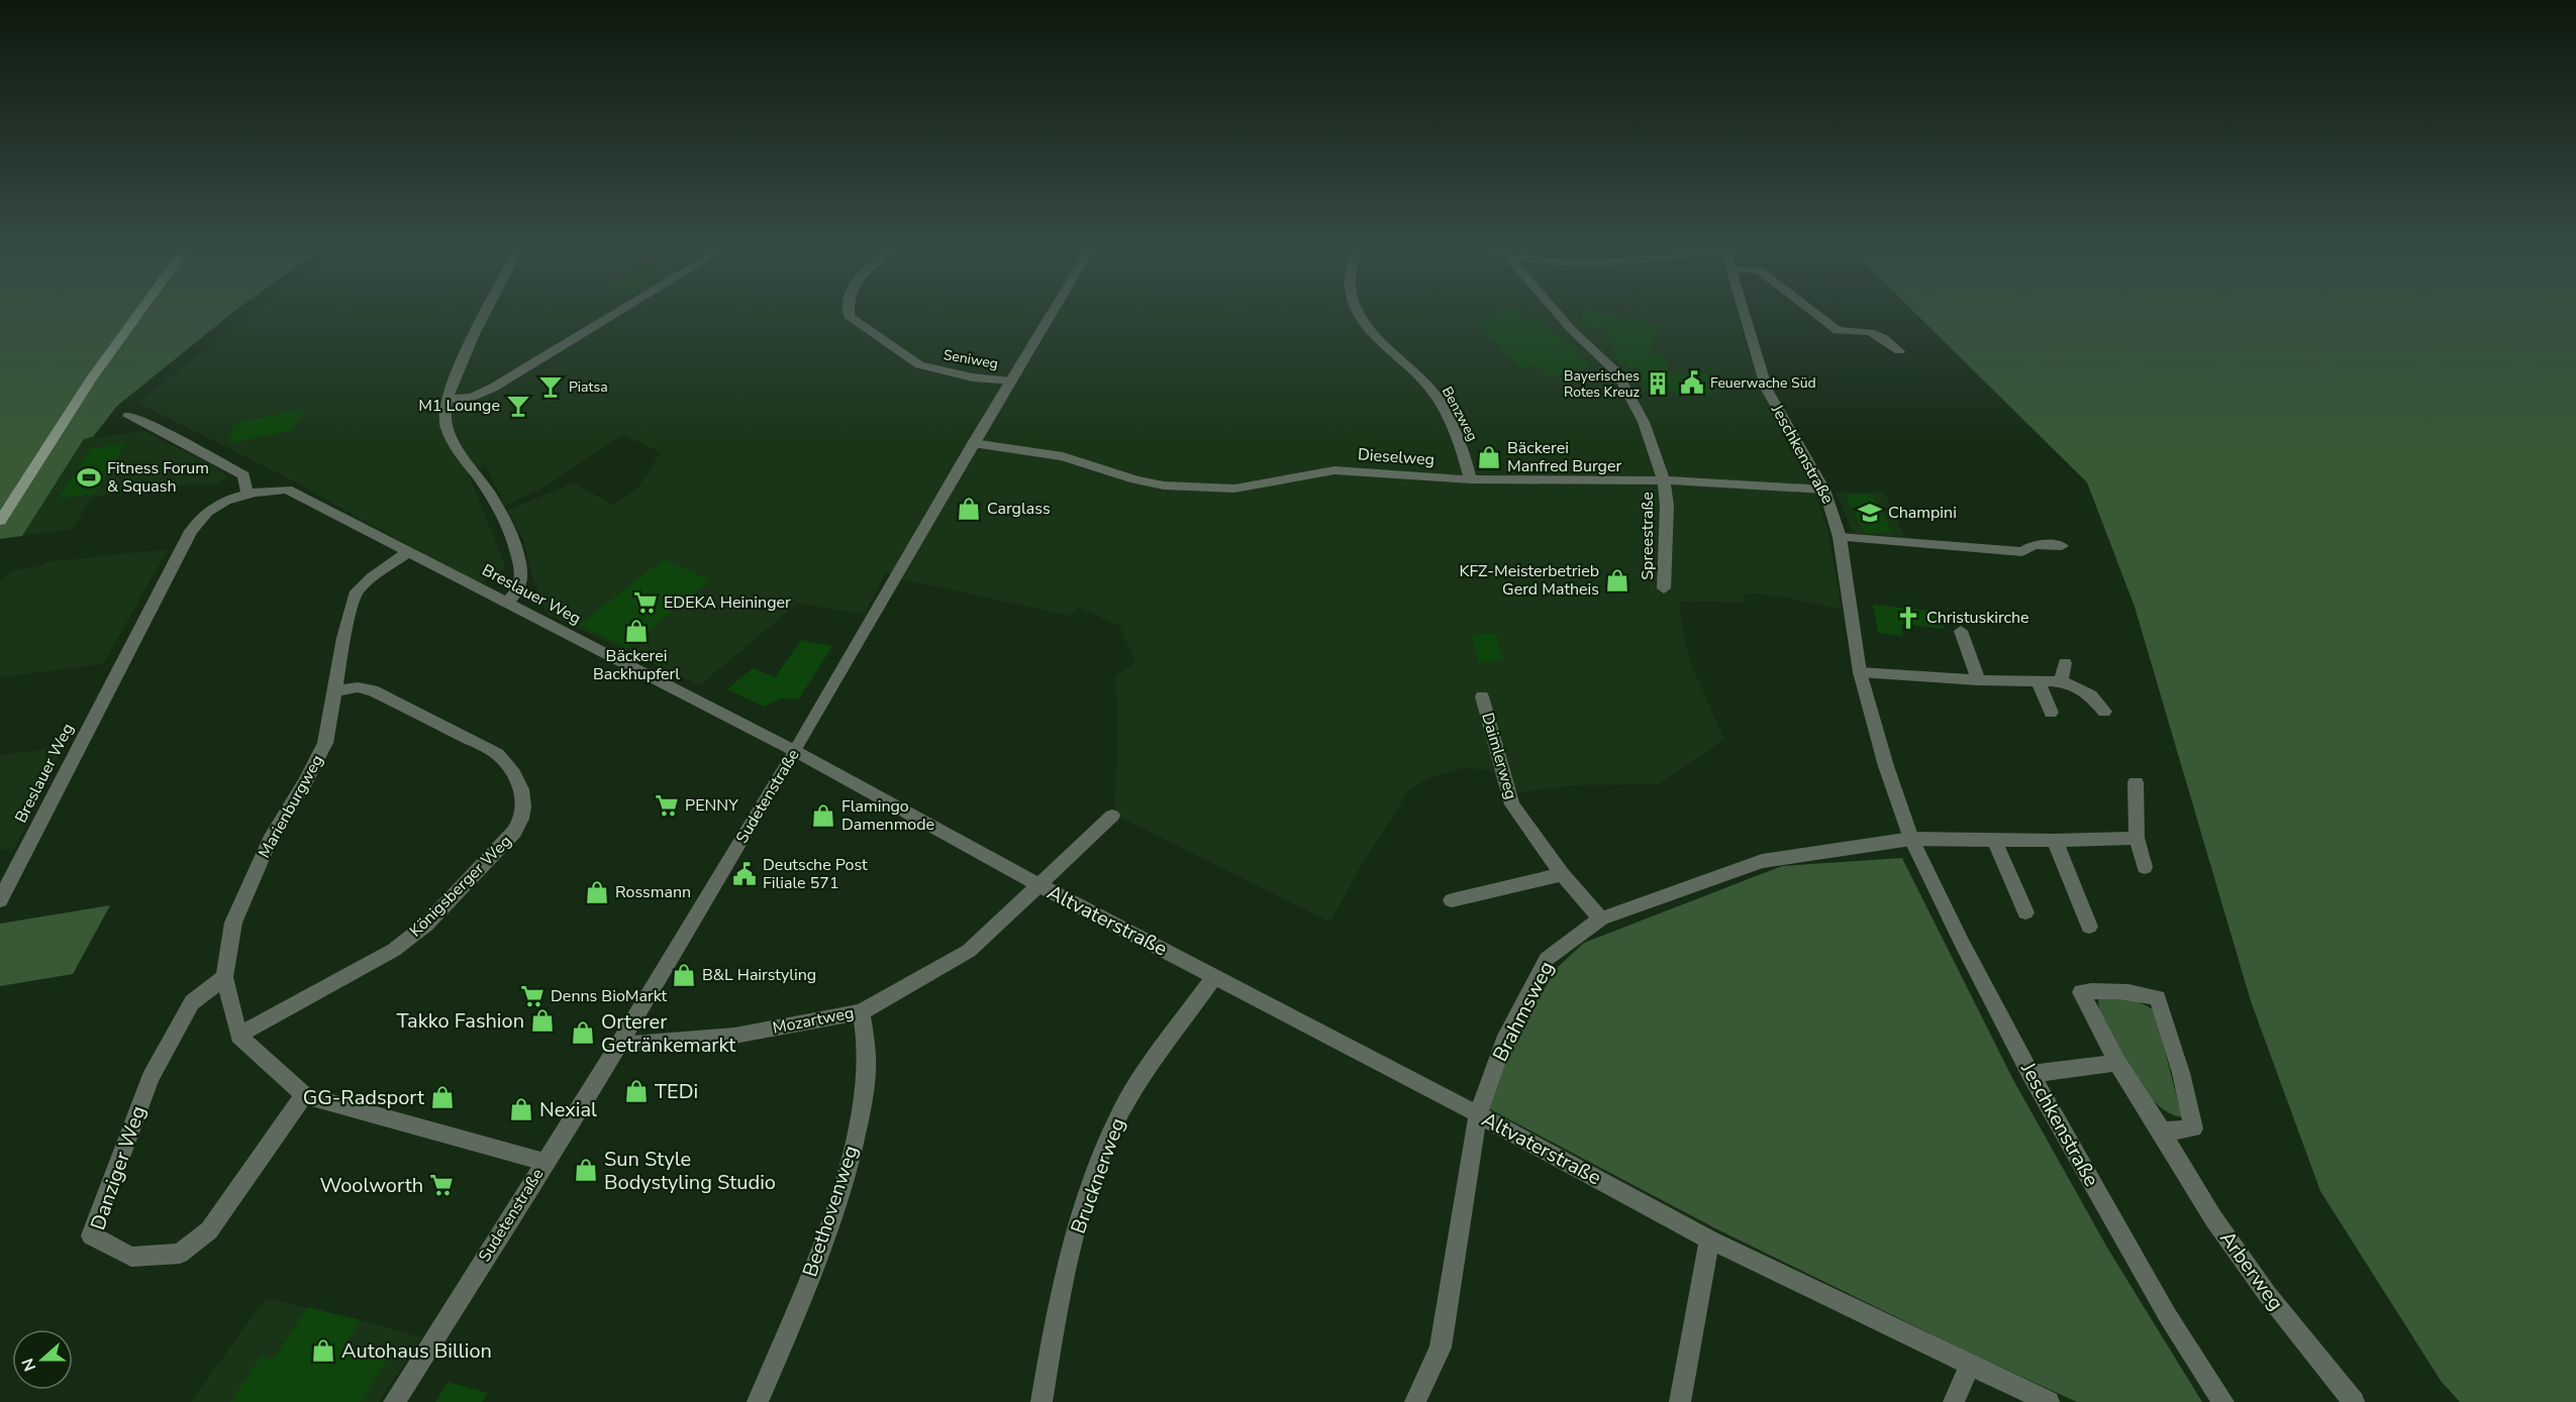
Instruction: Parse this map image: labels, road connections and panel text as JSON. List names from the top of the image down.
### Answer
{
  "streets": {
    "street": [
      "Seniweg",
      "Benzweg",
      "Jeschkenstraße",
      "Dieselweg",
      "Spreestraße",
      "Breslauer Weg",
      "Daimlerweg",
      "Sudetenstraße",
      "Marienburgweg",
      "Königsberger Weg",
      "Altvaterstraße",
      "Brahmsweg",
      "Mozartweg",
      "Danziger Weg",
      "Brucknerweg",
      "Beethovenweg",
      "Arberweg"
    ]
  },
  "crossings": [
    ["Seniweg", "Sudetenstraße"],
    ["Benzweg", "Dieselweg"],
    ["Jeschkenstraße", "Dieselweg"],
    ["Jeschkenstraße", "Brahmsweg"],
    ["Dieselweg", "Spreestraße"],
    ["Dieselweg", "Sudetenstraße"],
    ["Breslauer Weg", "Sudetenstraße"],
    ["Breslauer Weg", "Marienburgweg"],
    ["Breslauer Weg", "Altvaterstraße"],
    ["Daimlerweg", "Brahmsweg"],
    ["Sudetenstraße", "Altvaterstraße"],
    ["Sudetenstraße", "Mozartweg"],
    ["Marienburgweg", "Königsberger Weg"],
    ["Marienburgweg", "Danziger Weg"],
    ["Altvaterstraße", "Brahmsweg"],
    ["Altvaterstraße", "Mozartweg"],
    ["Altvaterstraße", "Brucknerweg"],
    ["Mozartweg", "Beethovenweg"]
  ],
  "places": {
    "public building": ["Feuerwache Süd", "Deutsche Post Filiale 571"],
    "building": ["Bayerisches Rotes Kreuz"],
    "bar": ["Piatsa", "M1 Lounge"],
    "shop": [
      "Bäckerei Manfred Burger",
      "Carglass",
      "KFZ-Meisterbetrieb Gerd Matheis",
      "Bäckerei Backhupferl",
      "Flamingo Damenmode",
      "Rossmann",
      "B&L Hairstyling",
      "Takko Fashion",
      "Orterer Getränkemarkt",
      "TEDi",
      "GG-Radsport",
      "Nexial",
      "Sun Style Bodystyling Studio",
      "Autohaus Billion"
    ],
    "sports": ["Fitness Forum & Squash"],
    "school or university": ["Champini"],
    "supermarket": [
      "EDEKA Heininger",
      "PENNY",
      "Denns BioMarkt",
      "Woolworth"
    ],
    "church": ["Christuskirche"]
  },
  "north": "left"
}
